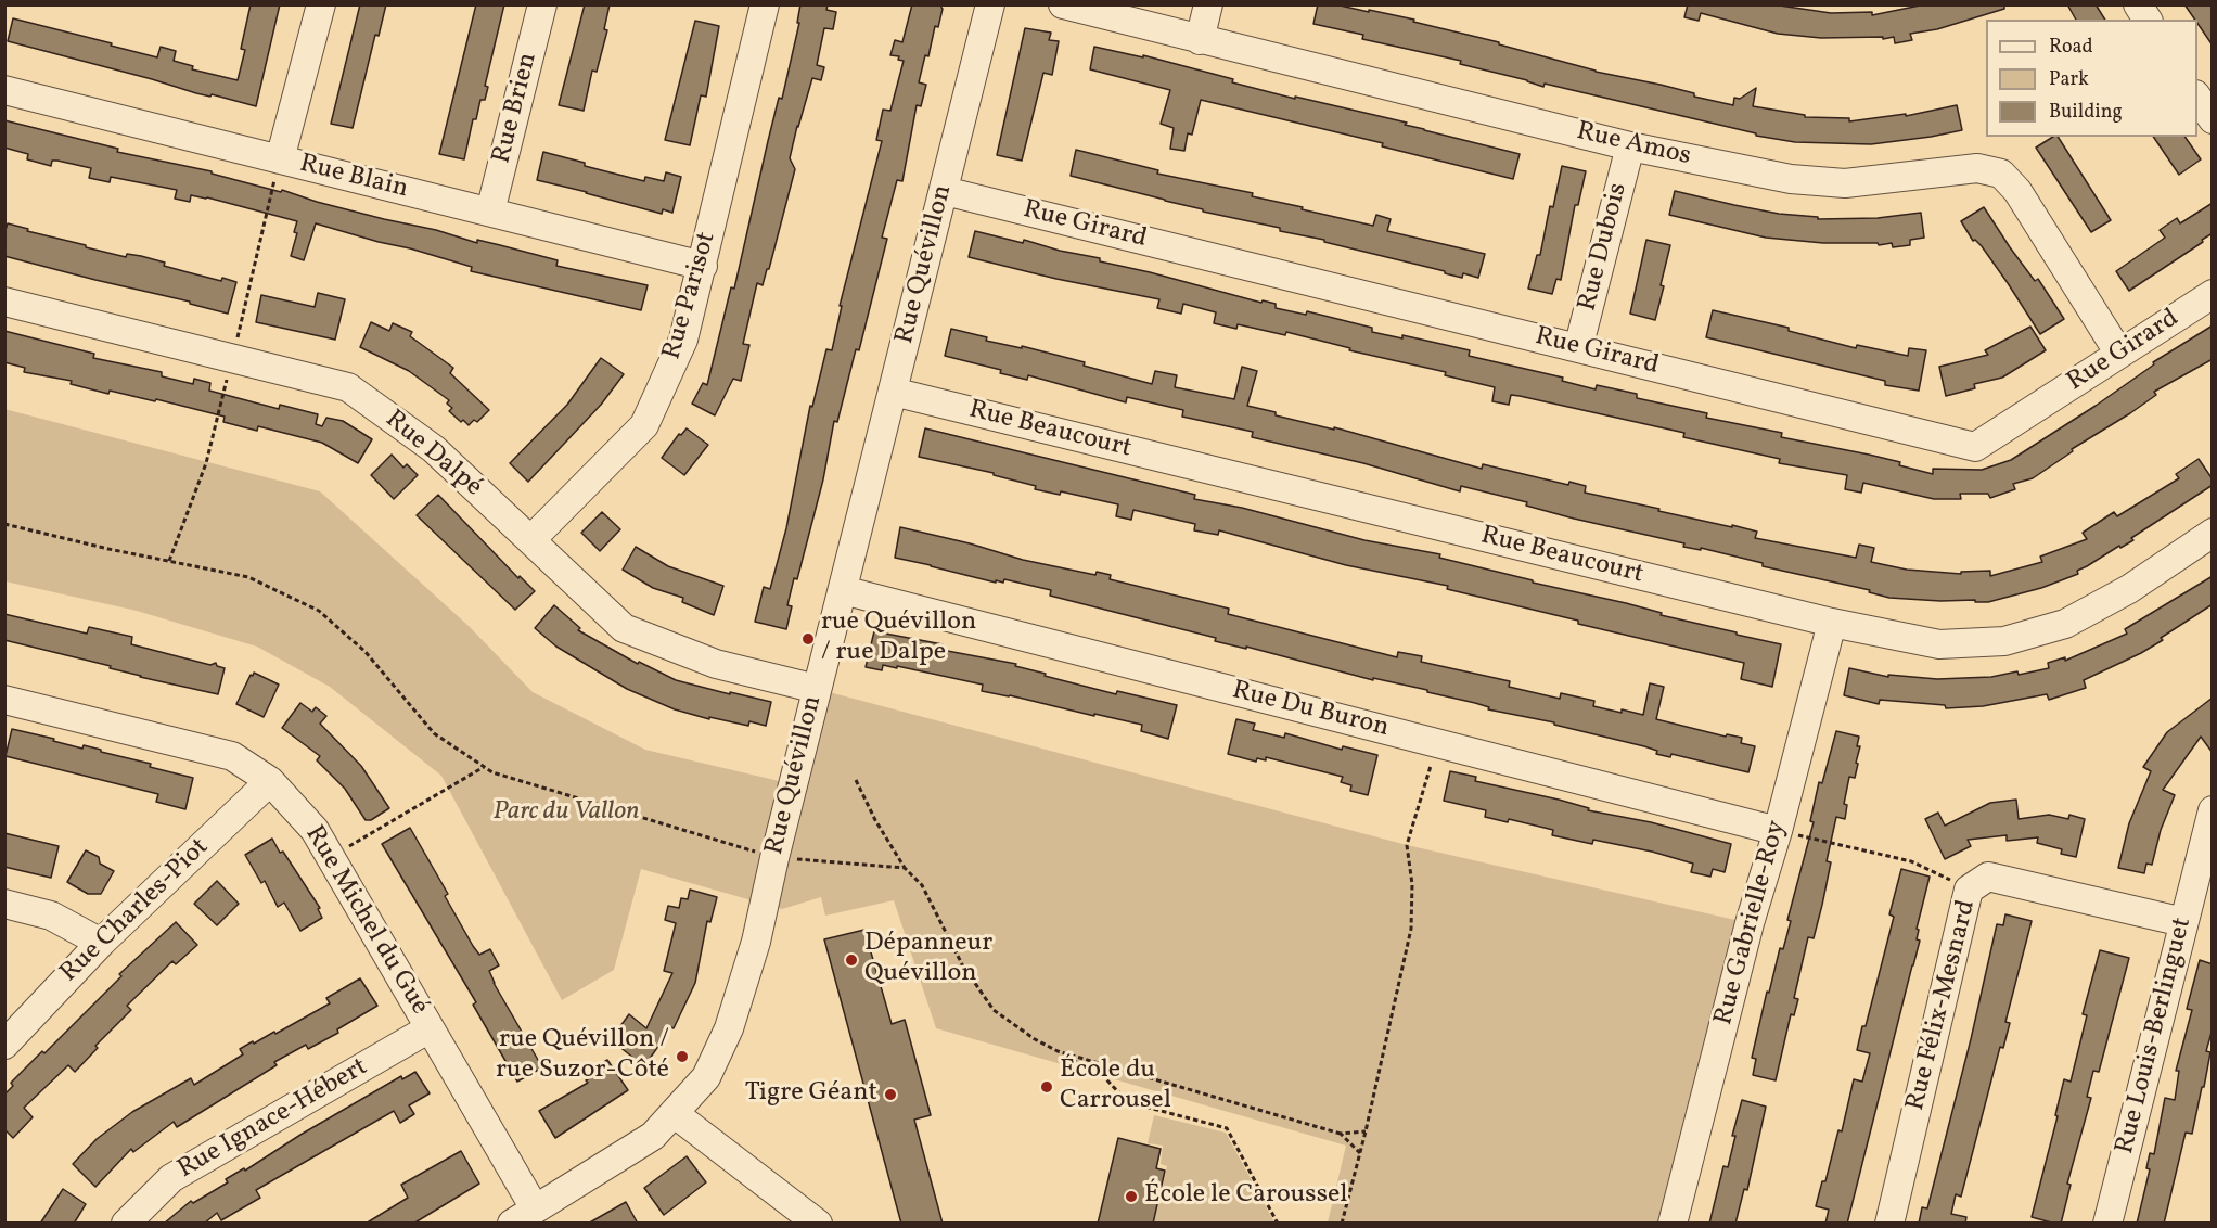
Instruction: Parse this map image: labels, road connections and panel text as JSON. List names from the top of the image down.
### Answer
{
  "streets": {
    "street": [
      "Rue Brien",
      "Rue Amos",
      "Rue Blain",
      "Rue Girard",
      "Rue Dubois",
      "Rue Quévillon",
      "Rue Parisot",
      "Rue Beaucourt",
      "Rue Dalpé",
      "Rue Du Buron",
      "Rue Charles-Piot",
      "Rue Michel du Gué",
      "Rue Gabrielle-Roy",
      "Rue Félix-Mesnard",
      "Rue Louis-Berlinguet",
      "Rue Ignace-Hébert"
    ]
  },
  "crossings": [
    ["Rue Brien", "Rue Blain"],
    ["Rue Amos", "Rue Girard"],
    ["Rue Amos", "Rue Dubois"],
    ["Rue Blain", "Rue Parisot"],
    ["Rue Girard", "Rue Dubois"],
    ["Rue Girard", "Rue Quévillon"],
    ["Rue Quévillon", "Rue Beaucourt"],
    ["Rue Quévillon", "Rue Dalpé"],
    ["Rue Quévillon", "Rue Du Buron"],
    ["Rue Quévillon", "Rue Michel du Gué"],
    ["Rue Parisot", "Rue Dalpé"],
    ["Rue Beaucourt", "Rue Gabrielle-Roy"],
    ["Rue Du Buron", "Rue Gabrielle-Roy"],
    ["Rue Charles-Piot", "Rue Michel du Gué"],
    ["Rue Michel du Gué", "Rue Ignace-Hébert"],
    ["Rue Félix-Mesnard", "Rue Louis-Berlinguet"]
  ],
  "parks": ["Parc du Vallon"],
  "places": [
    "rue Quévillon / rue Dalpe",
    "Dépanneur Quévillon",
    "rue Quévillon / rue Suzor-Côté",
    "École du Carrousel",
    "Tigre Géant",
    "École le Caroussel"
  ],
  "legend": ["Road", "Park", "Building"]
}
